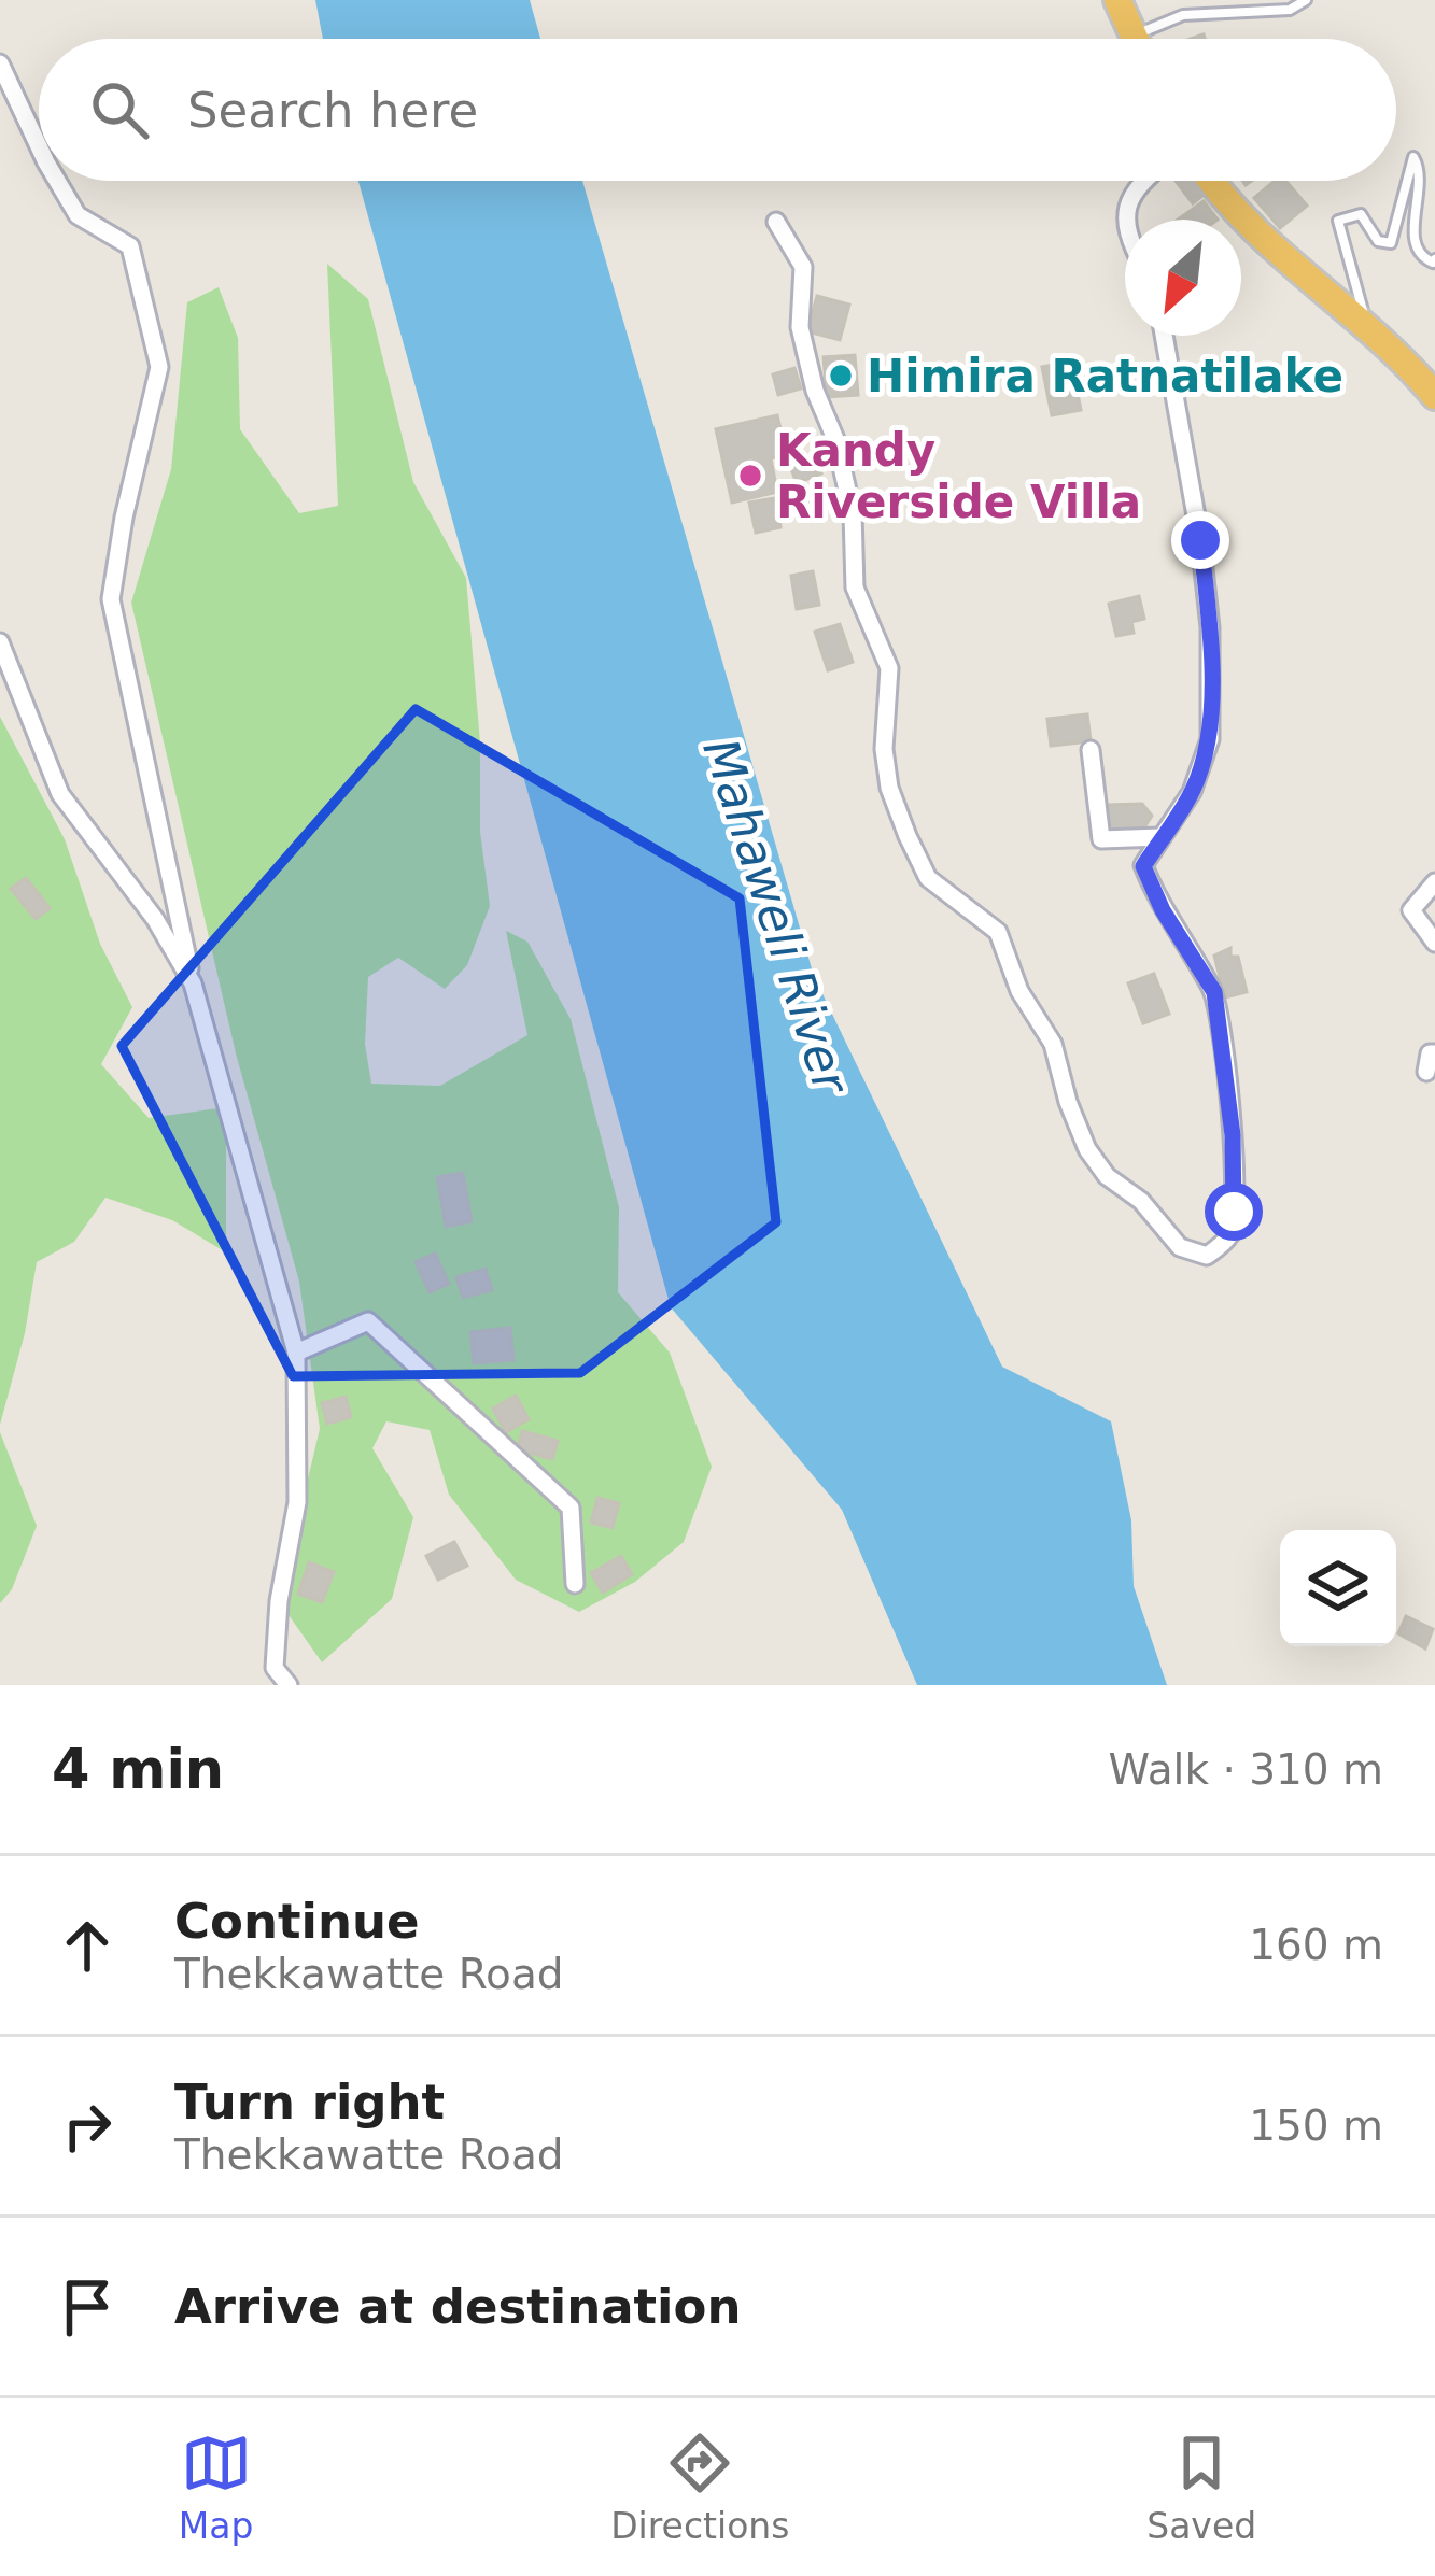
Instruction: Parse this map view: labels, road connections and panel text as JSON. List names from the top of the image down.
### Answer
{
  "water": ["Mahaweli River"],
  "places": ["Himira Ratnatilake", "Kandy Riverside Villa"],
  "north": "bottom left",
  "page": {
    "search": "Search here",
    "heading": ["4 min", "Walk · 310 m"],
    "list": [
      ["Continue", "Thekkawatte Road", "160 m"],
      ["Turn right", "Thekkawatte Road", "150 m"],
      "Arrive at destination"
    ],
    "nav": ["Map", "Directions", "Saved"]
  }
}
